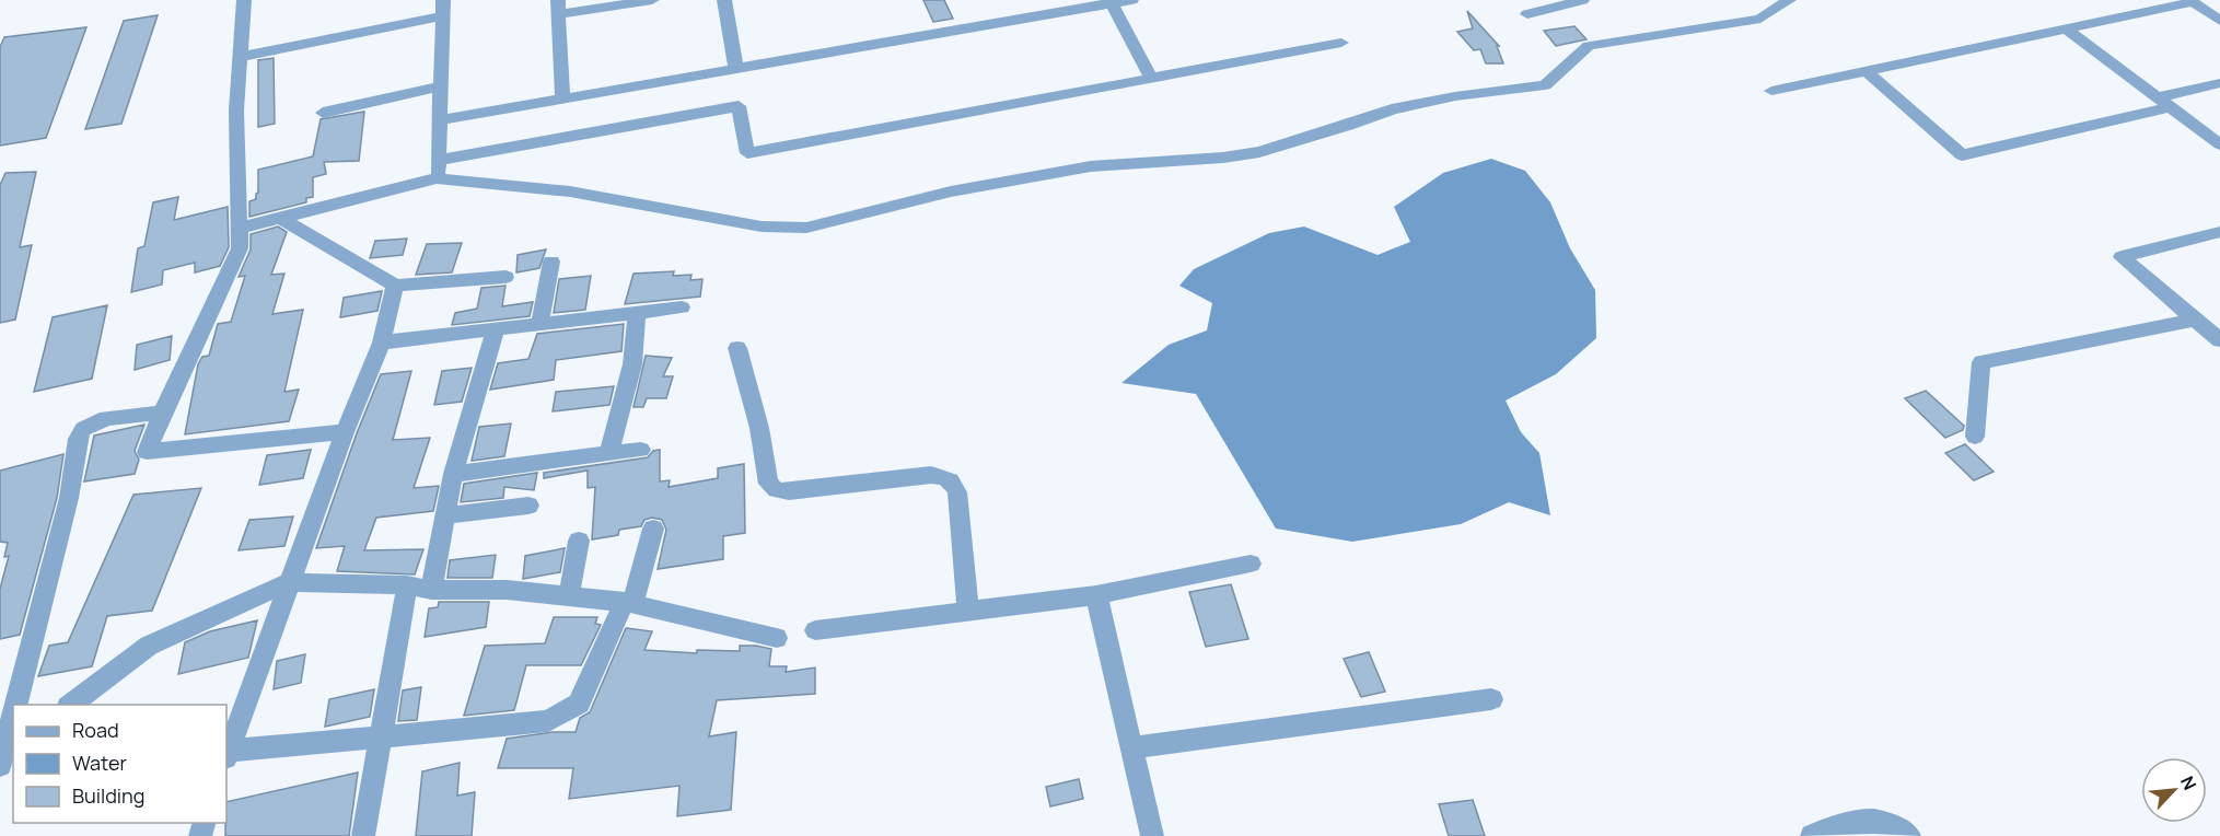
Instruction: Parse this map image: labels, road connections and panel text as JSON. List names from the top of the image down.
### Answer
{
  "legend": ["Road", "Water", "Building"],
  "north": "top right"
}
